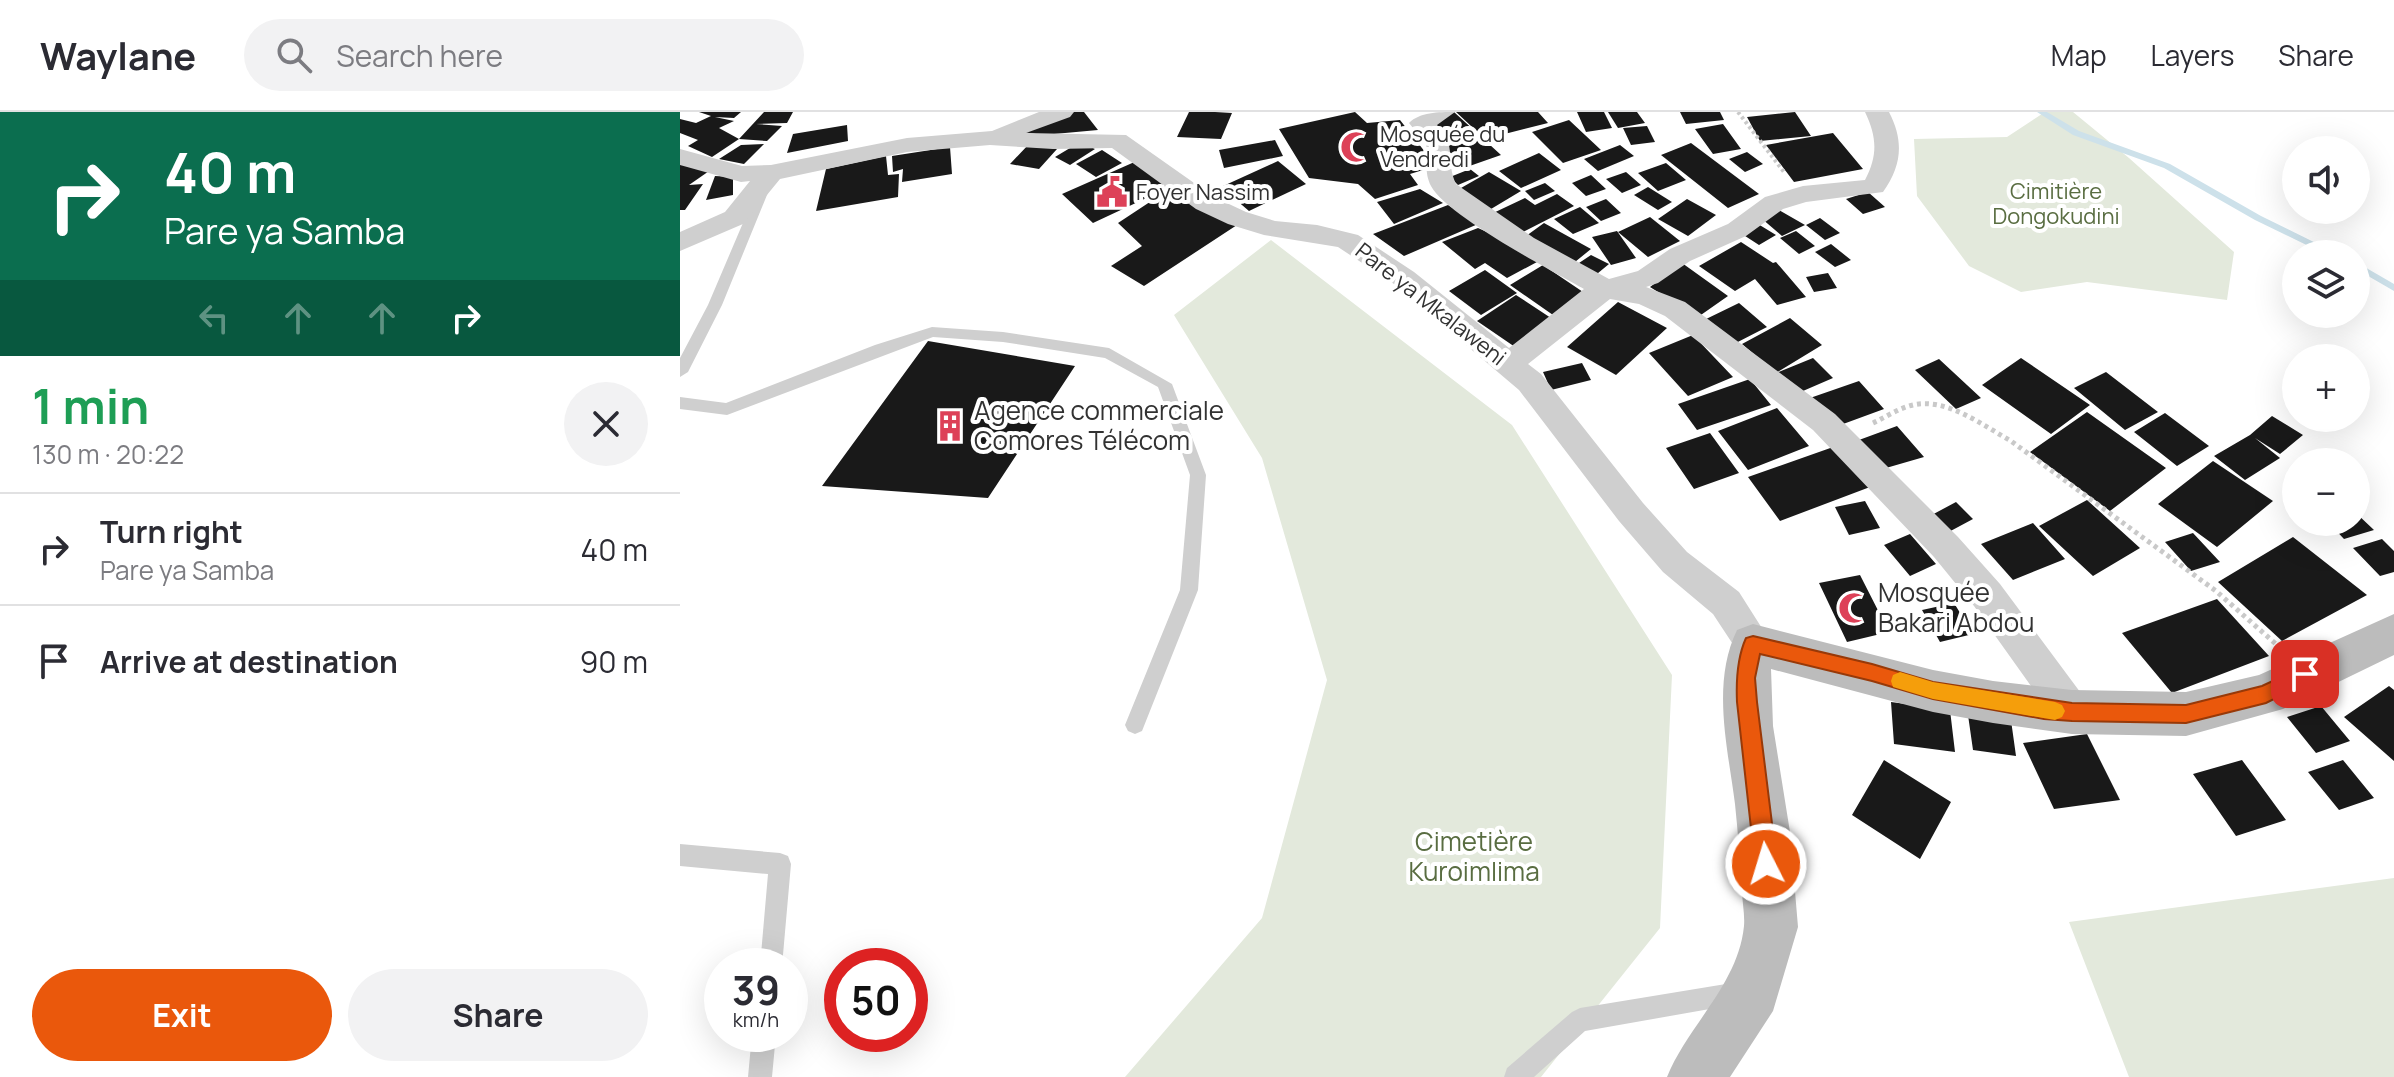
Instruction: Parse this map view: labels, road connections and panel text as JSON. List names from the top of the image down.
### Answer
{
  "streets": {
    "street": ["Pare ya Mkalaweni"]
  },
  "parks": ["Cimitière Dongokudini", "Cimetière Kuroimlima"],
  "places": {
    "mosque": ["Mosquée du Vendredi", "Mosquée Bakari Abdou"],
    "public building": ["Foyer Nassim"],
    "building": ["Agence commerciale Comores Télécom"]
  },
  "page": {
    "header": "Waylane",
    "search": "Search here",
    "nav": ["Map", "Layers", "Share"],
    "turn": ["40 m", "Pare ya Samba"],
    "map_buttons": ["+", "−"],
    "heading": ["1 min", "130 m · 20:22"],
    "list": [
      {
        "name": "Turn right",
        "note": "Pare ya Samba",
        "value": "40 m"
      },
      {
        "name": "Arrive at destination",
        "value": "90 m"
      }
    ],
    "speed": "39 km/h",
    "limit": "50",
    "buttons": ["Exit", "Share"]
  }
}
